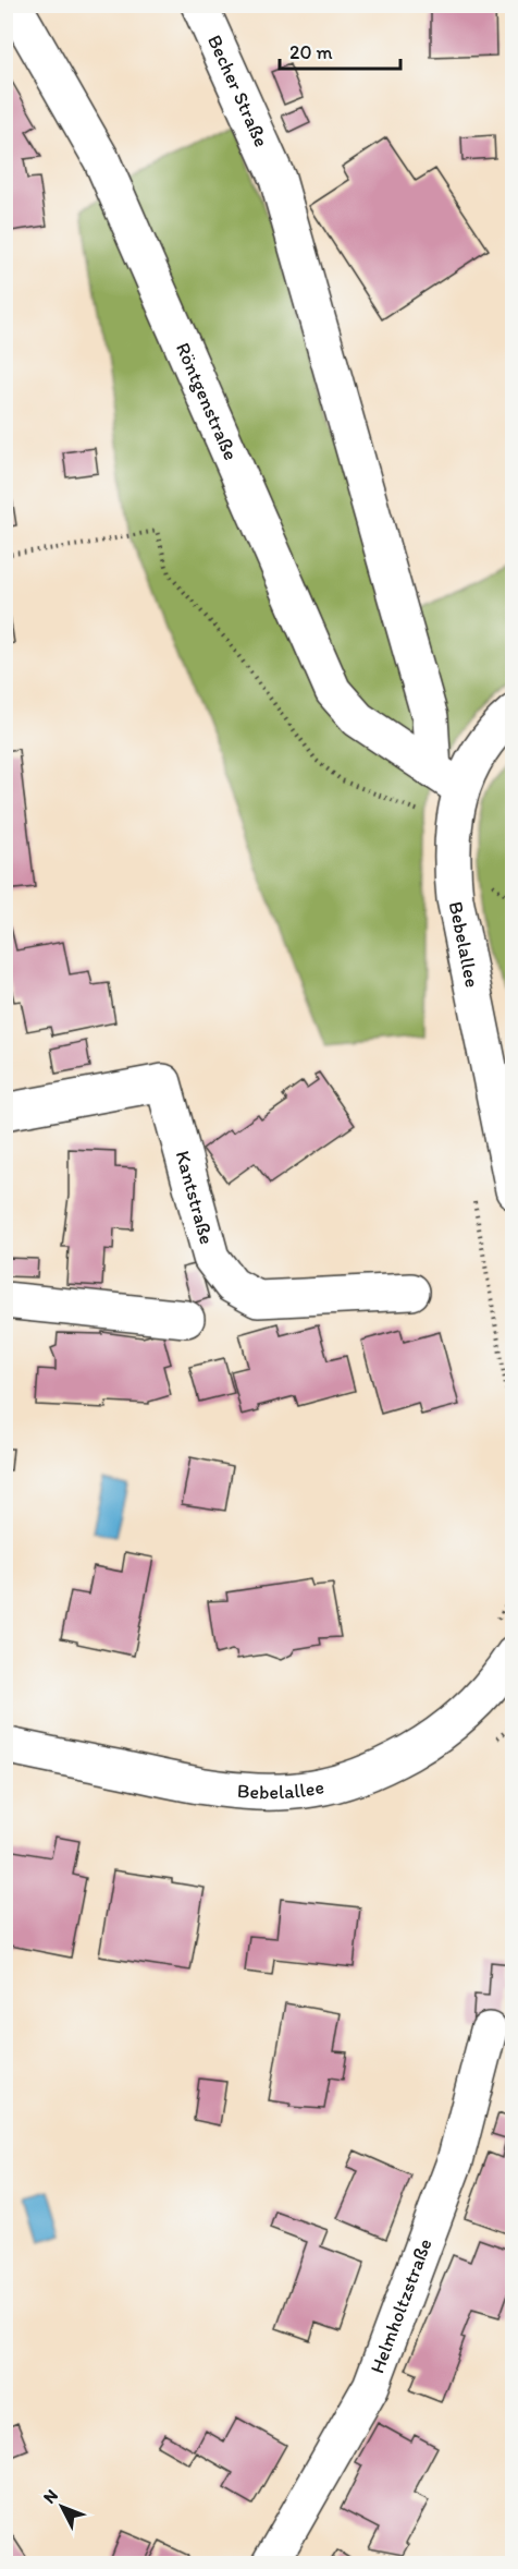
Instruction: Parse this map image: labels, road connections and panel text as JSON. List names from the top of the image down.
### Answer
{
  "streets": {
    "street": [
      "Becher Straße",
      "Röntgenstraße",
      "Bebelallee",
      "Kantstraße",
      "Helmholtzstraße"
    ]
  },
  "crossings": [
    ["Becher Straße", "Röntgenstraße"],
    ["Becher Straße", "Bebelallee"],
    ["Röntgenstraße", "Bebelallee"]
  ],
  "scale_bar": "20 m",
  "north": "top left"
}
